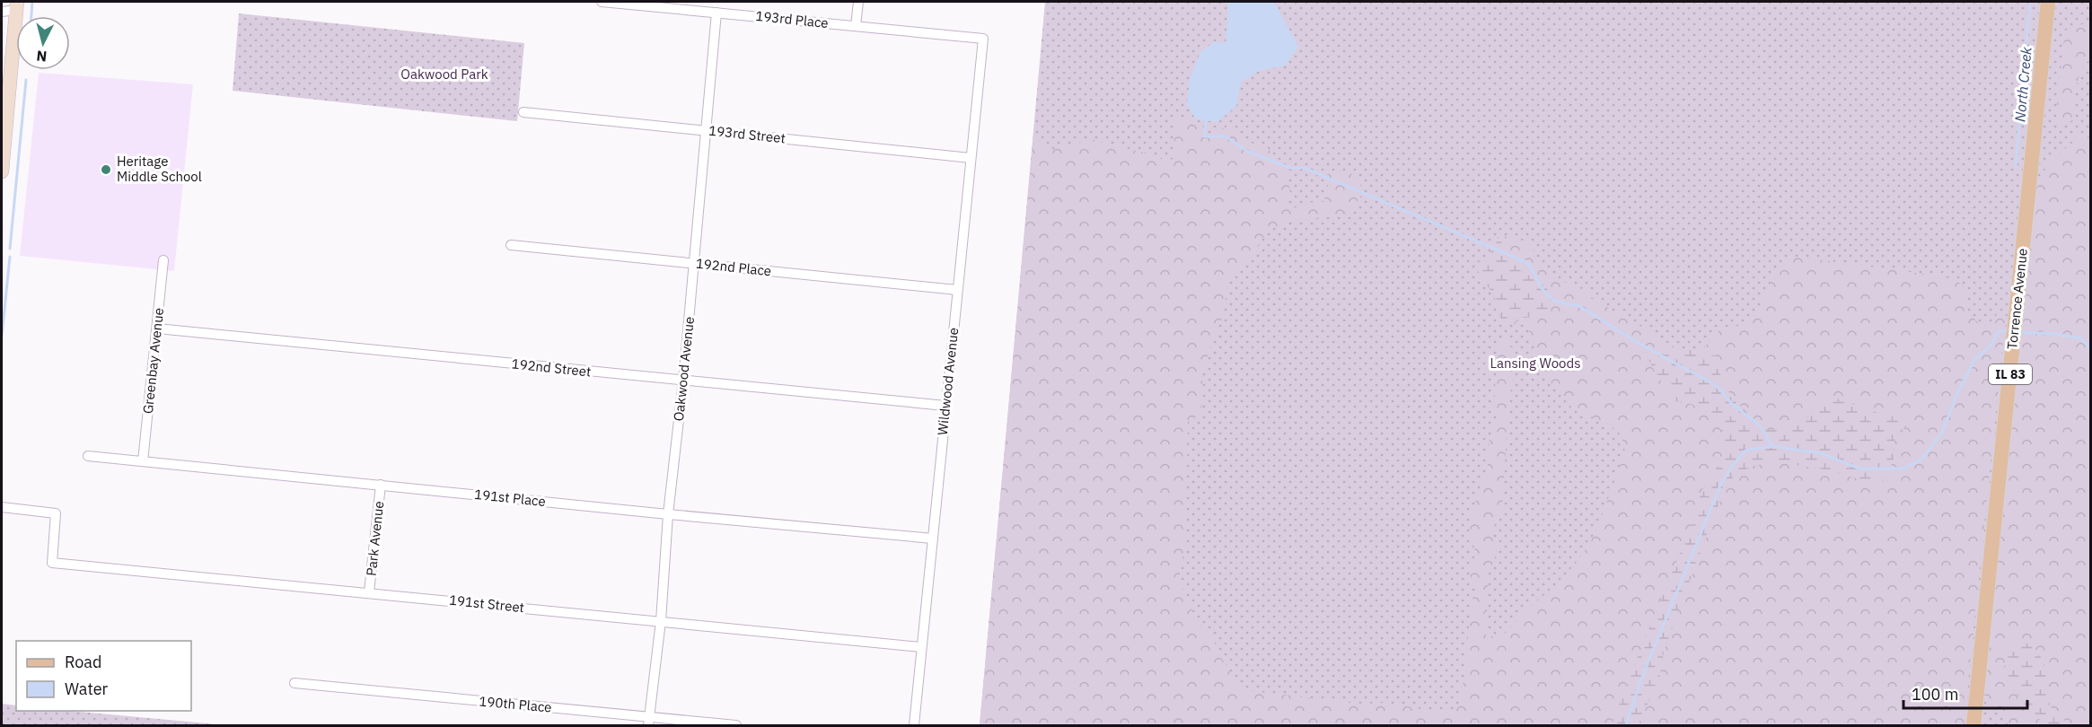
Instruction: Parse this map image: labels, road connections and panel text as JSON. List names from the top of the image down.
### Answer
{
  "streets": {
    "main road": ["Torrence Avenue", "IL 83"],
    "street": [
      "193rd Place",
      "193rd Street",
      "192nd Place",
      "Greenbay Avenue",
      "192nd Street",
      "Oakwood Avenue",
      "Wildwood Avenue",
      "191st Place",
      "Park Avenue",
      "191st Street",
      "190th Place"
    ]
  },
  "crossings": [
    ["193rd Place", "Oakwood Avenue"],
    ["193rd Place", "Wildwood Avenue"],
    ["193rd Street", "Oakwood Avenue"],
    ["193rd Street", "Wildwood Avenue"],
    ["192nd Place", "Oakwood Avenue"],
    ["192nd Place", "Wildwood Avenue"],
    ["Greenbay Avenue", "192nd Street"],
    ["Greenbay Avenue", "191st Place"],
    ["192nd Street", "Oakwood Avenue"],
    ["192nd Street", "Wildwood Avenue"],
    ["Oakwood Avenue", "191st Place"],
    ["Oakwood Avenue", "191st Street"],
    ["Oakwood Avenue", "190th Place"],
    ["Wildwood Avenue", "191st Place"],
    ["Wildwood Avenue", "191st Street"],
    ["191st Place", "Park Avenue"],
    ["Park Avenue", "191st Street"]
  ],
  "water": ["North Creek"],
  "parks": ["Oakwood Park", "Lansing Woods"],
  "places": ["Heritage Middle School"],
  "legend": ["Road", "Water"],
  "scale_bar": "100 m",
  "north": "bottom"
}
